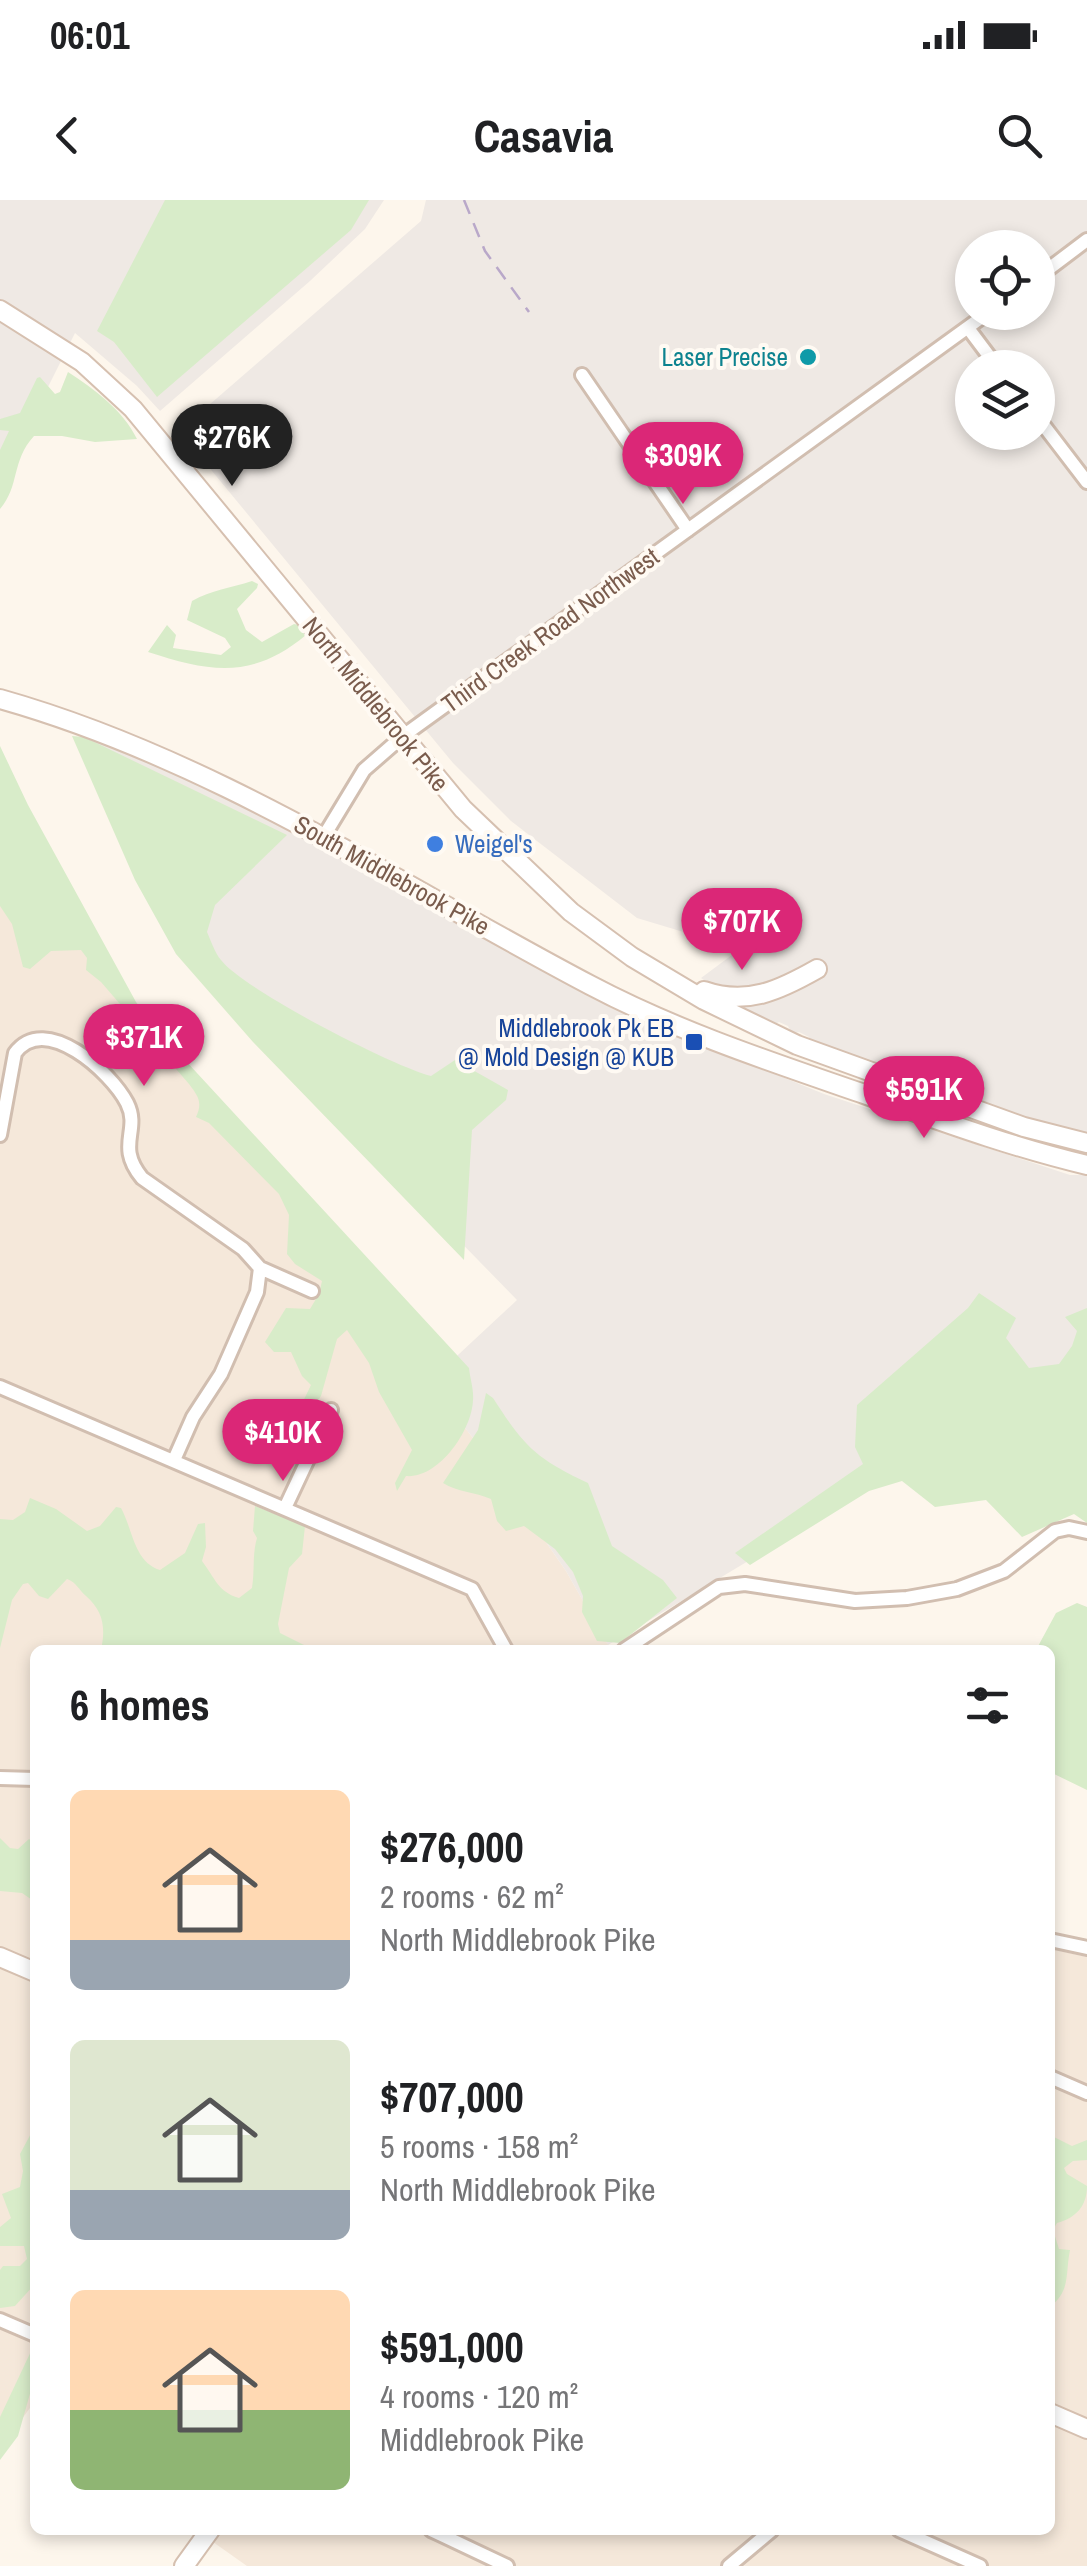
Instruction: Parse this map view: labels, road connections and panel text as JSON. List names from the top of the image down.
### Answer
{
  "streets": {
    "main road": ["North Middlebrook Pike", "South Middlebrook Pike"],
    "street": ["Third Creek Road Northwest"]
  },
  "crossings": [
    ["Third Creek Road Northwest", "North Middlebrook Pike"],
    ["Third Creek Road Northwest", "South Middlebrook Pike"]
  ],
  "places": {
    "other": ["Laser Precise", "Weigel's"],
    "transit": ["Middlebrook Pk EB @ Mold Design @ KUB"]
  },
  "page": {
    "status": "06:01",
    "header": "Casavia",
    "price": [
      "$276K",
      "$309K",
      "$707K",
      "$371K",
      "$591K",
      "$410K"
    ],
    "heading": "6 homes",
    "list": [
      {
        "name": "$276,000",
        "note": "2 rooms · 62 m² · North Middlebrook Pike"
      },
      {
        "name": "$707,000",
        "note": "5 rooms · 158 m² · North Middlebrook Pike"
      },
      {
        "name": "$591,000",
        "note": "4 rooms · 120 m² · Middlebrook Pike"
      }
    ]
  }
}
